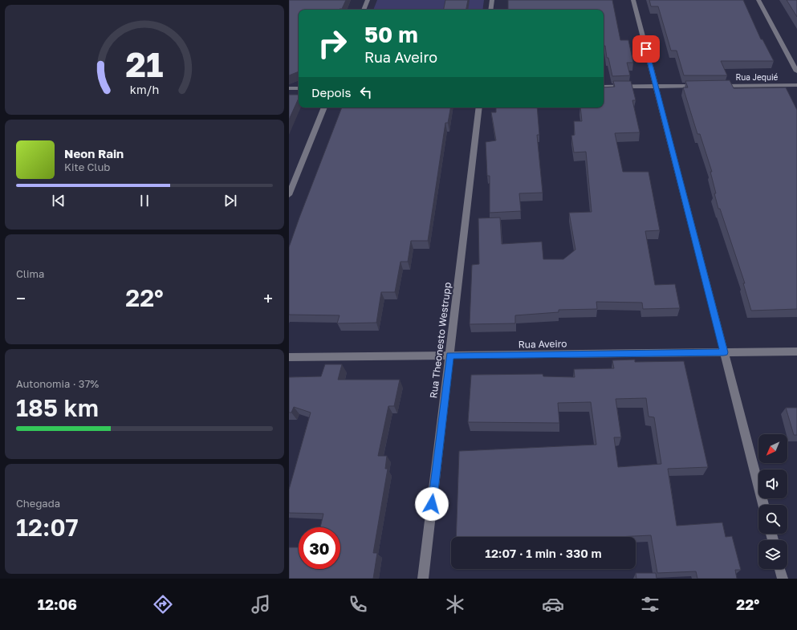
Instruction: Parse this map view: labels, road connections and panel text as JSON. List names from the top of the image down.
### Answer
{
  "streets": {
    "street": ["Rua Jequié", "Rua Theonesto Westrupp", "Rua Aveiro"]
  },
  "crossings": [
    ["Rua Theonesto Westrupp", "Rua Aveiro"]
  ],
  "north": "bottom left",
  "page": {
    "turn": ["50 m", "Rua Aveiro"],
    "then": "Depois",
    "song": ["Neon Rain", "Kite Club"],
    "tile": [
      "Clima",
      ["Autonomia · 37%", "185 km"],
      ["Chegada", "12:07"]
    ],
    "heat": ["−", "22°", "+"],
    "limit": "30",
    "trip": "12:07 · 1 min · 330 m",
    "tabs": ["12:06", "22°"],
    "gauge": ["21", "km/h"]
  }
}
